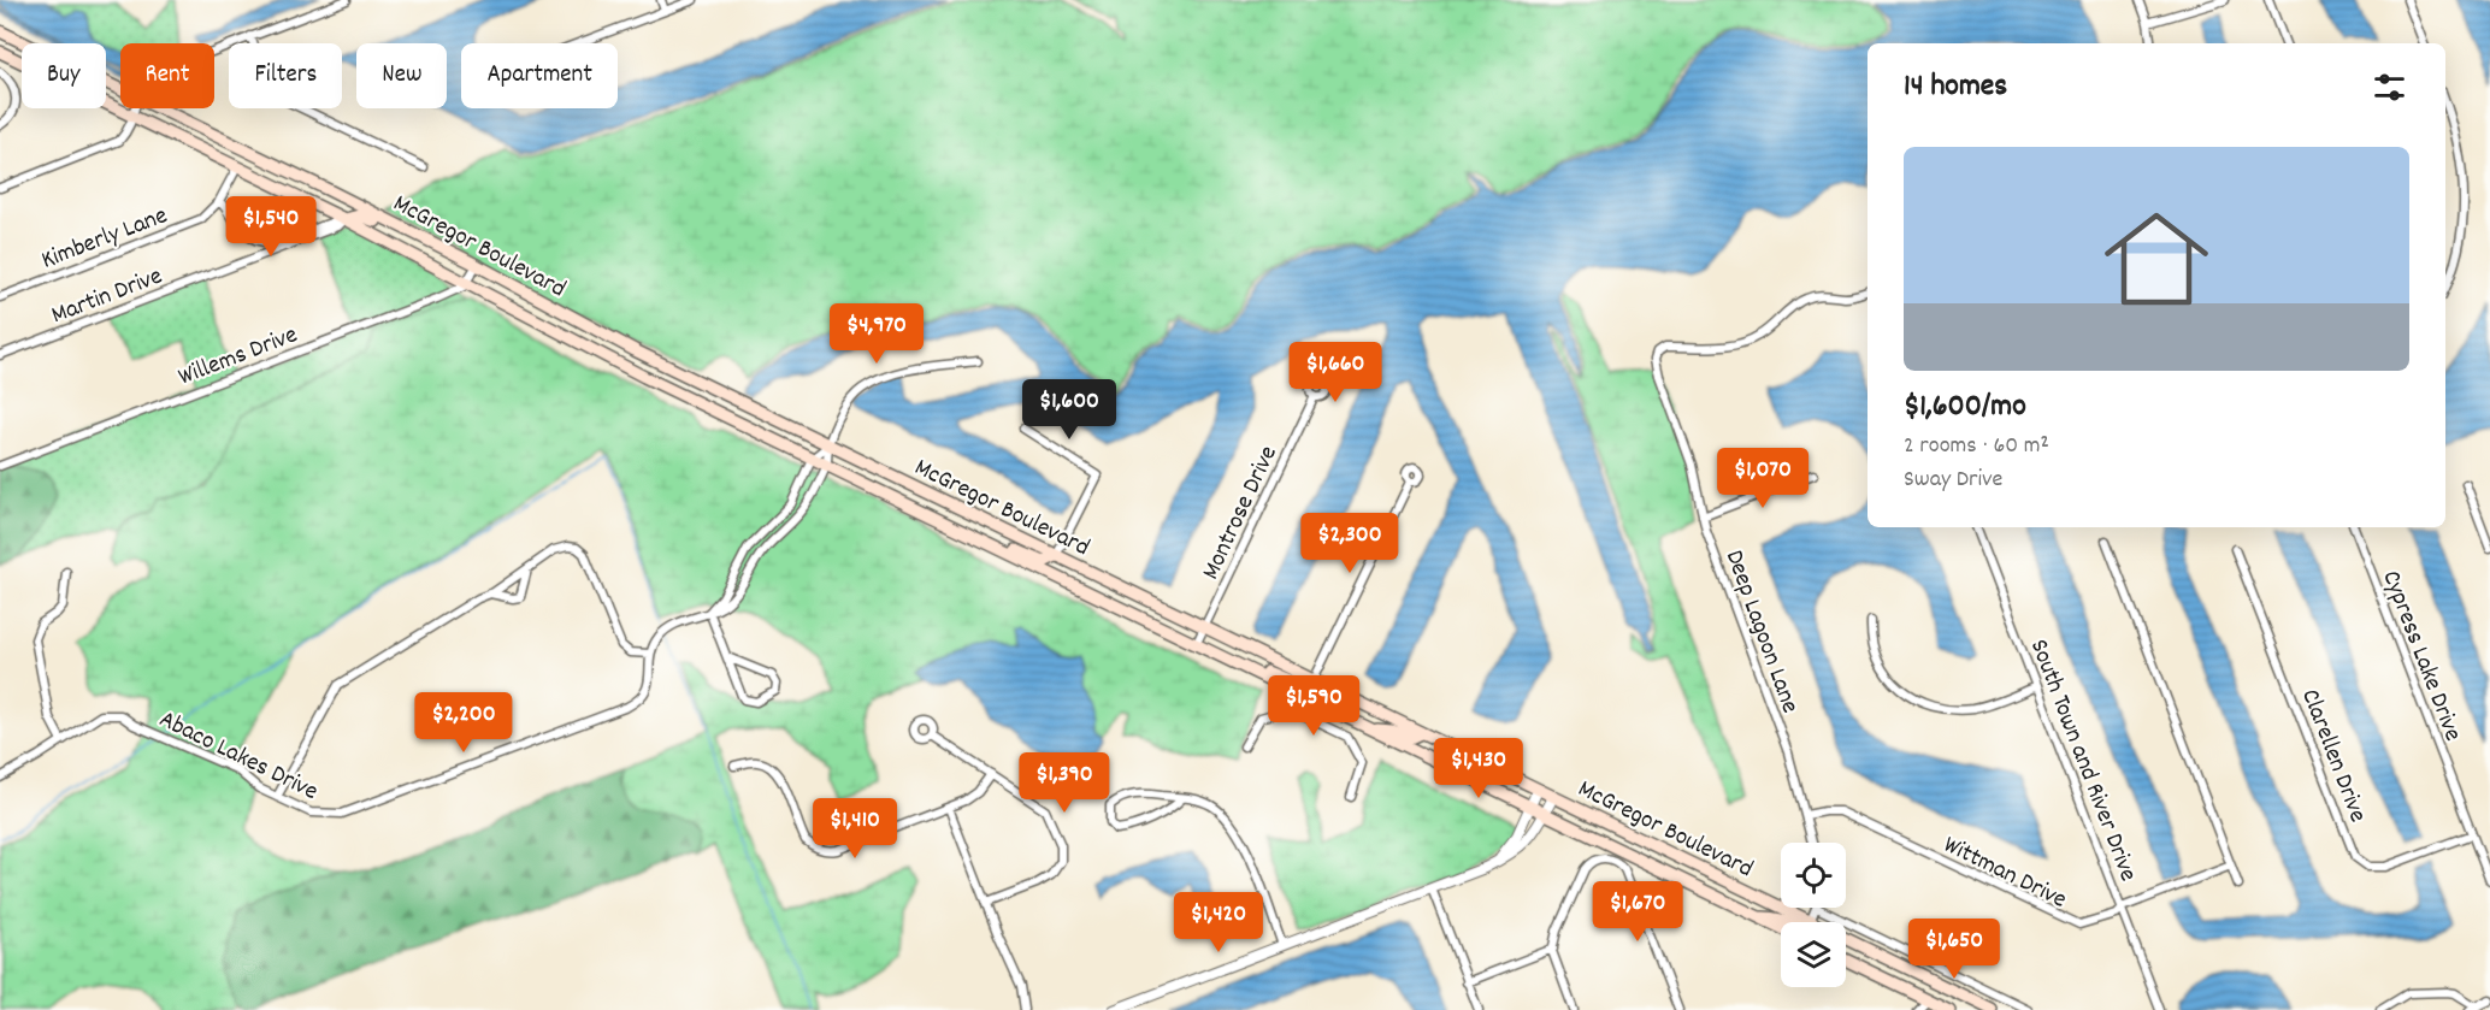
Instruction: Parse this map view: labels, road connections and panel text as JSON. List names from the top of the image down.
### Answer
{
  "streets": {
    "main road": ["McGregor Boulevard"],
    "street": [
      "Kimberly Lane",
      "Martin Drive",
      "Willems Drive",
      "Montrose Drive",
      "Deep Lagoon Lane",
      "Cypress Lake Drive",
      "Abaco Lakes Drive",
      "Clarellen Drive",
      "South Town and River Drive",
      "Wittman Drive"
    ]
  },
  "crossings": [
    ["Kimberly Lane", "McGregor Boulevard"],
    ["McGregor Boulevard", "Martin Drive"],
    ["McGregor Boulevard", "Willems Drive"],
    ["McGregor Boulevard", "Montrose Drive"],
    ["Deep Lagoon Lane", "Wittman Drive"],
    ["Cypress Lake Drive", "Clarellen Drive"],
    ["South Town and River Drive", "Wittman Drive"]
  ],
  "page": {
    "chip": [
      "Buy",
      "Rent",
      "Filters",
      "New",
      "Apartment"
    ],
    "heading": "14 homes",
    "list": [
      {
        "name": "$1,600/mo",
        "note": "2 rooms · 60 m² · Sway Drive"
      }
    ],
    "price": [
      "$1,540",
      "$4,970",
      "$1,660",
      "$1,600",
      "$1,070",
      "$2,300",
      "$1,590",
      "$2,200",
      "$1,430",
      "$1,390",
      "$1,410",
      "$1,670",
      "$1,420",
      "$1,650"
    ]
  }
}
